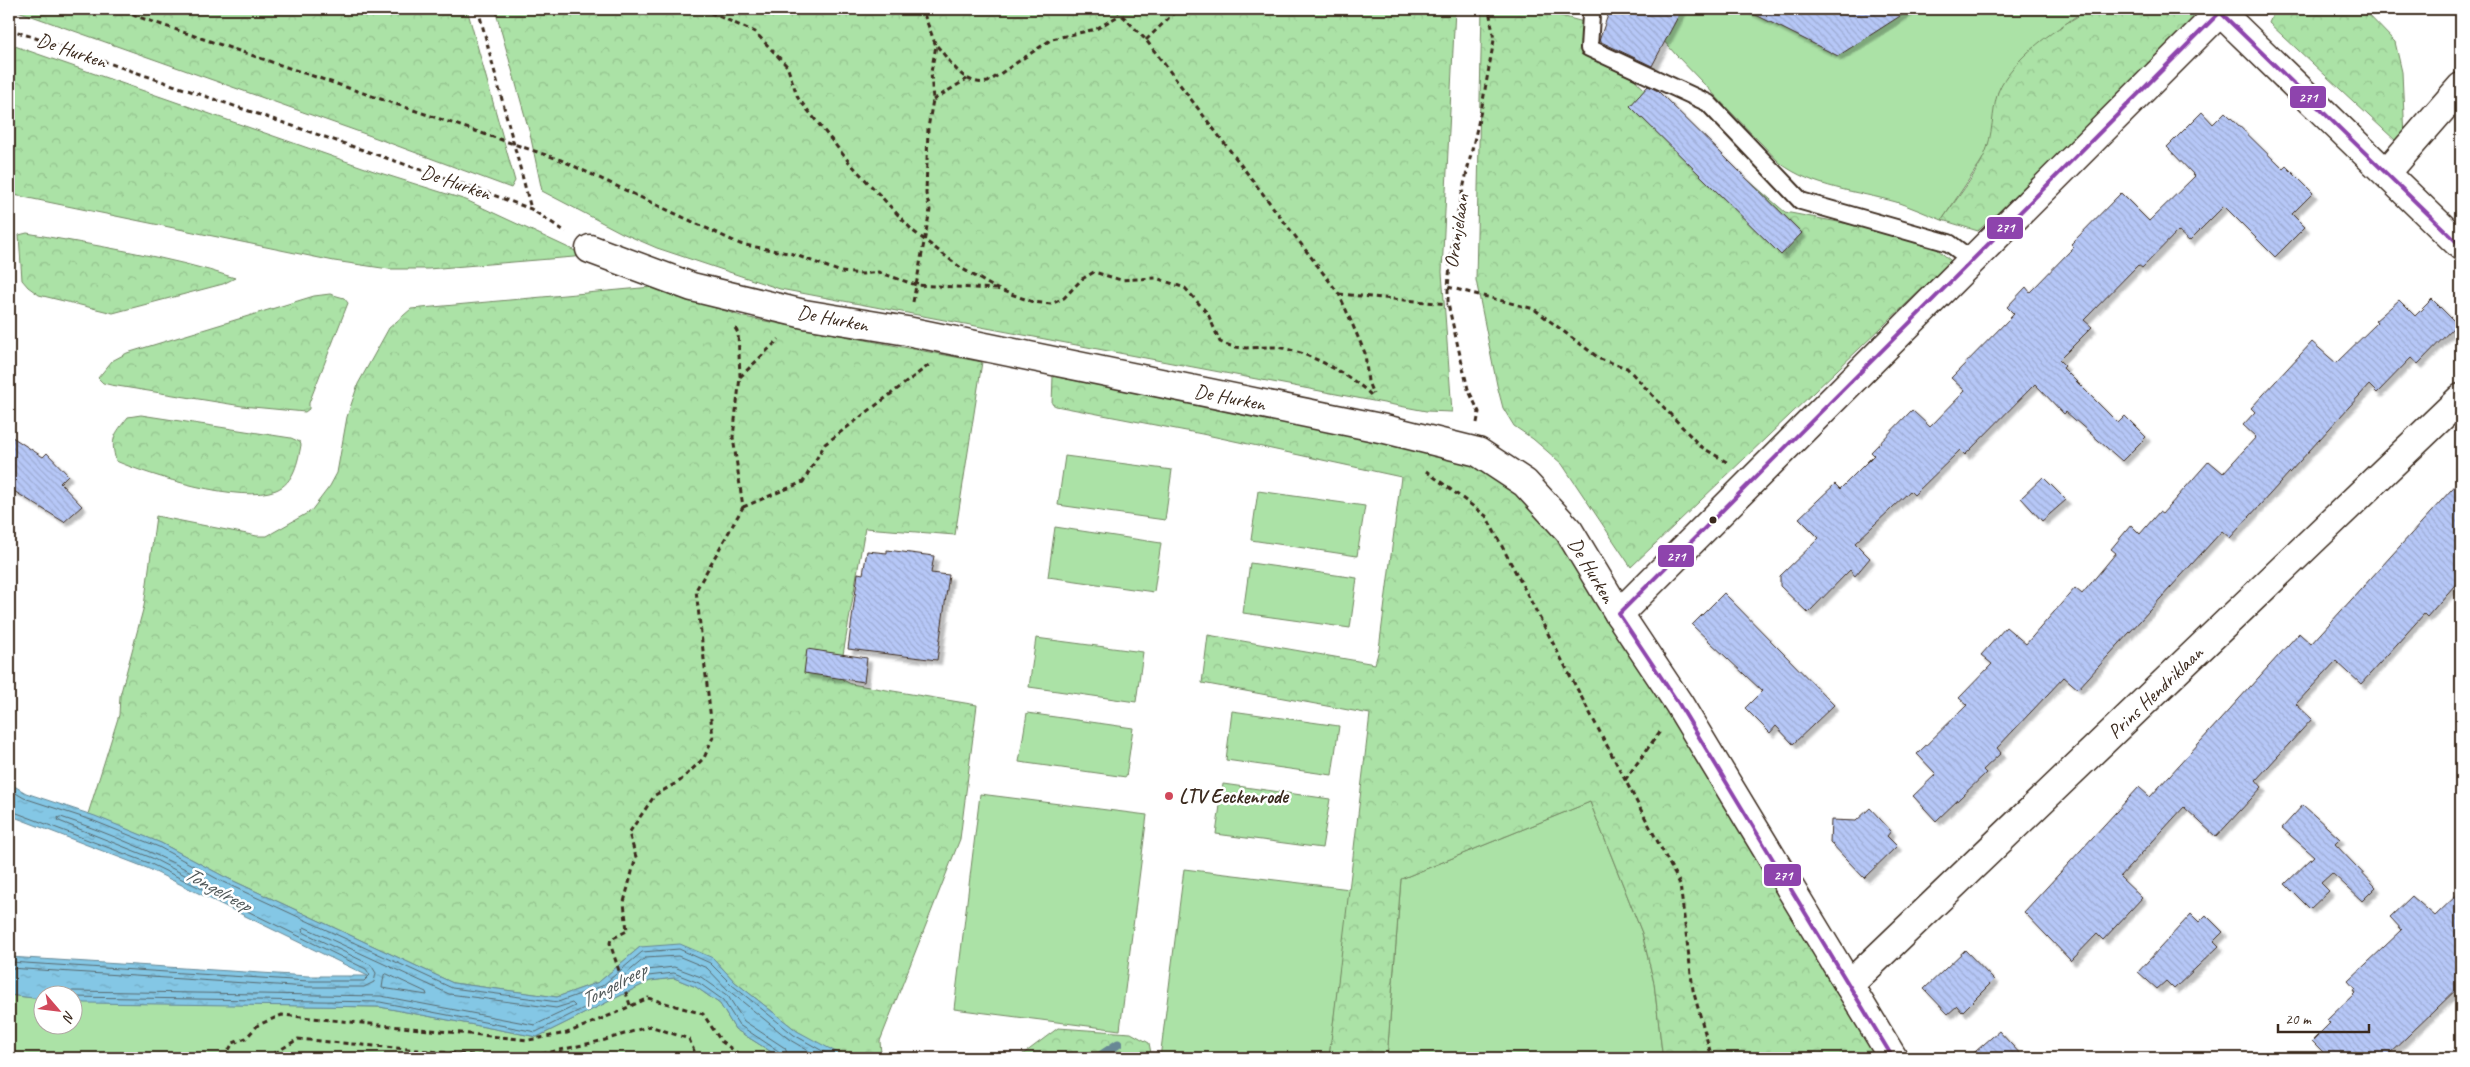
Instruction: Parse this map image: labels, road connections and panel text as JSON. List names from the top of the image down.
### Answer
{
  "streets": {
    "street": ["De Hurken", "Prins Hendriklaan"],
    "path": ["Oranjelaan"]
  },
  "crossings": [
    ["De Hurken", "Oranjelaan"]
  ],
  "water": ["Tongelreep"],
  "places": ["LTV Eeckenrode"],
  "lines": ["transit line 271"],
  "scale_bar": "20 m",
  "north": "bottom right"
}
